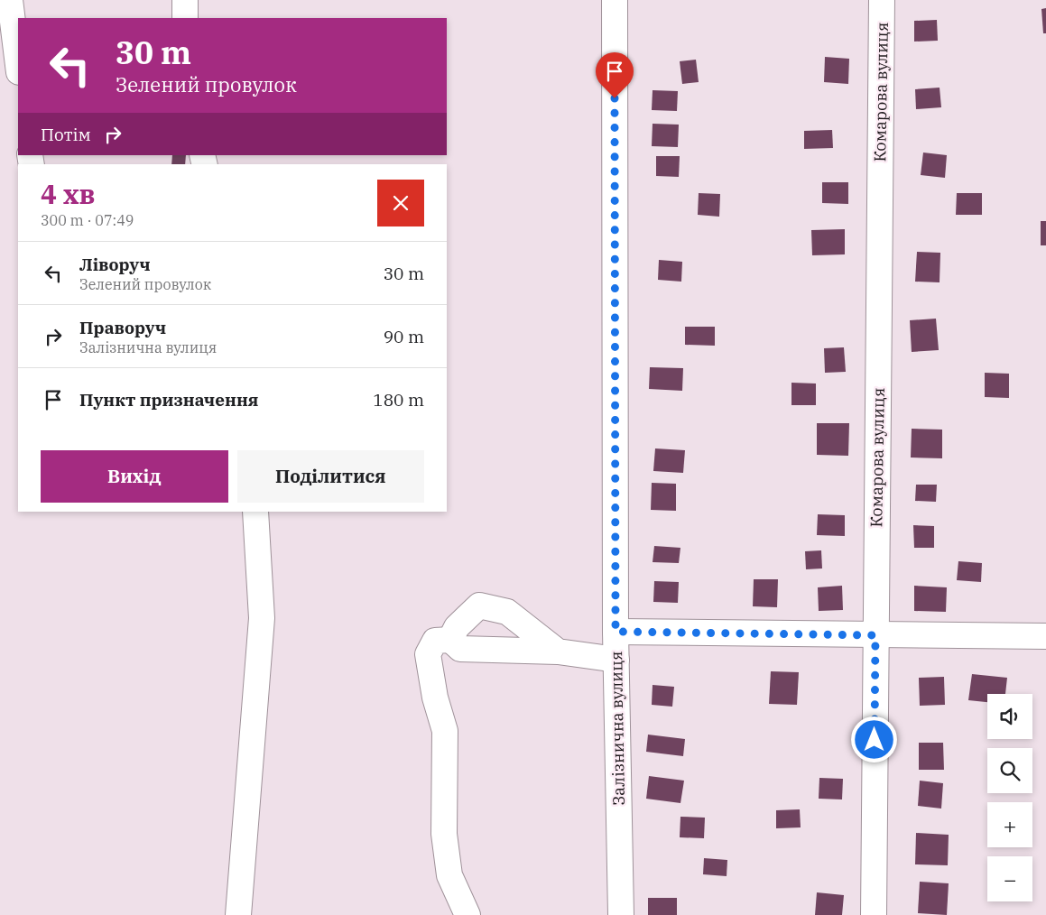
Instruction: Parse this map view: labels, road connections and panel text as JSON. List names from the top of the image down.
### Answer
{
  "streets": {
    "street": ["Комарова вулиця", "Залізнична вулиця"]
  },
  "page": {
    "turn": ["30 m", "Зелений провулок"],
    "then": "Потім",
    "heading": ["4 хв", "300 m · 07:49"],
    "list": [
      {
        "name": "Ліворуч",
        "note": "Зелений провулок",
        "value": "30 m"
      },
      {
        "name": "Праворуч",
        "note": "Залізнична вулиця",
        "value": "90 m"
      },
      {
        "name": "Пункт призначення",
        "value": "180 m"
      }
    ],
    "buttons": ["Вихід", "Поділитися"],
    "map_buttons": ["+", "−"]
  }
}
